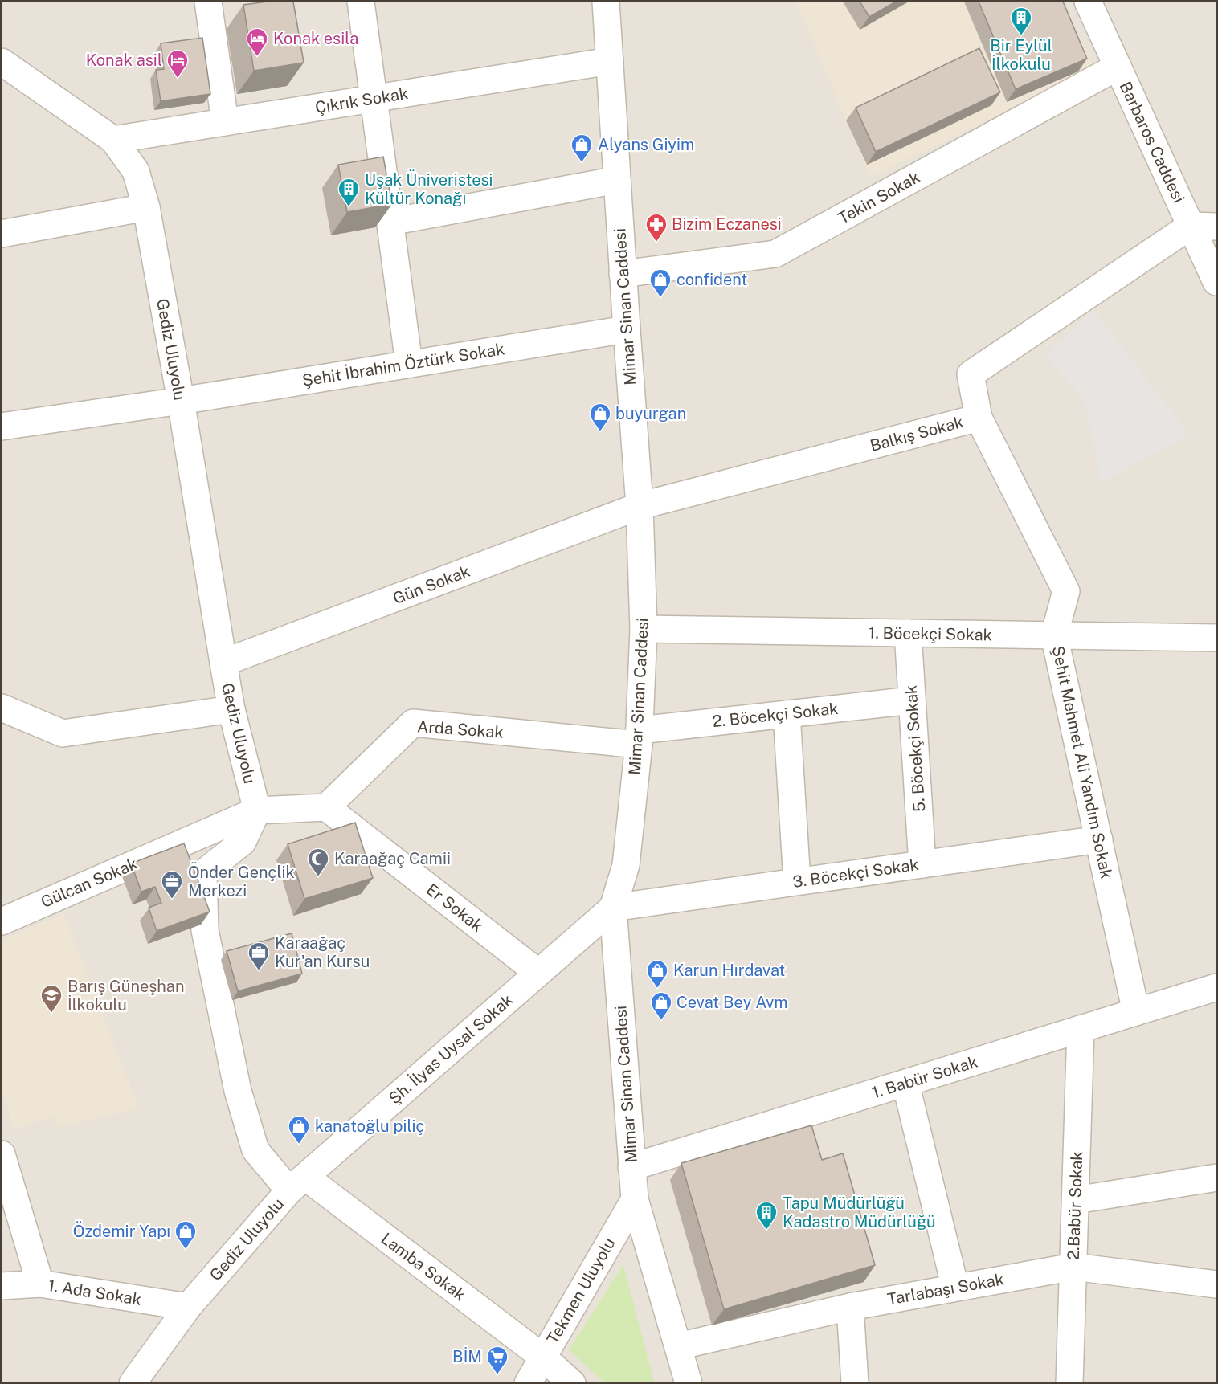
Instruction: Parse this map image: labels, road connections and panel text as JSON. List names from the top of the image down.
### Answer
{
  "streets": {
    "street": [
      "Çıkrık Sokak",
      "Barbaros Caddesi",
      "Tekin Sokak",
      "Mimar Sinan Caddesi",
      "Gediz Uluyolu",
      "Şehit İbrahim Öztürk Sokak",
      "Balkış Sokak",
      "Gün Sokak",
      "1. Böcekçi Sokak",
      "2. Böcekçi Sokak",
      "Arda Sokak",
      "5. Böcekçi Sokak",
      "Şehit Mehmet Ali Yandım Sokak",
      "3. Böcekçi Sokak",
      "Gülcan Sokak",
      "Er Sokak",
      "Şh. İlyas Uysal Sokak",
      "1. Babür Sokak",
      "2.Babür Sokak",
      "Lamba Sokak",
      "Tarlabaşı Sokak",
      "Tekmen Uluyolu",
      "1. Ada Sokak"
    ]
  },
  "crossings": [
    ["Çıkrık Sokak", "Mimar Sinan Caddesi"],
    ["Çıkrık Sokak", "Gediz Uluyolu"],
    ["Barbaros Caddesi", "Tekin Sokak"],
    ["Barbaros Caddesi", "Balkış Sokak"],
    ["Tekin Sokak", "Mimar Sinan Caddesi"],
    ["Mimar Sinan Caddesi", "Şehit İbrahim Öztürk Sokak"],
    ["Mimar Sinan Caddesi", "Balkış Sokak"],
    ["Mimar Sinan Caddesi", "Gün Sokak"],
    ["Mimar Sinan Caddesi", "1. Böcekçi Sokak"],
    ["Mimar Sinan Caddesi", "2. Böcekçi Sokak"],
    ["Mimar Sinan Caddesi", "Arda Sokak"],
    ["Mimar Sinan Caddesi", "3. Böcekçi Sokak"],
    ["Mimar Sinan Caddesi", "Şh. İlyas Uysal Sokak"],
    ["Mimar Sinan Caddesi", "1. Babür Sokak"],
    ["Mimar Sinan Caddesi", "Tarlabaşı Sokak"],
    ["Mimar Sinan Caddesi", "Tekmen Uluyolu"],
    ["Gediz Uluyolu", "Şehit İbrahim Öztürk Sokak"],
    ["Gediz Uluyolu", "Gün Sokak"],
    ["Gediz Uluyolu", "Gülcan Sokak"],
    ["Gediz Uluyolu", "Şh. İlyas Uysal Sokak"],
    ["Gediz Uluyolu", "Lamba Sokak"],
    ["Gediz Uluyolu", "1. Ada Sokak"],
    ["Balkış Sokak", "Gün Sokak"],
    ["Balkış Sokak", "Şehit Mehmet Ali Yandım Sokak"],
    ["1. Böcekçi Sokak", "5. Böcekçi Sokak"],
    ["1. Böcekçi Sokak", "Şehit Mehmet Ali Yandım Sokak"],
    ["2. Böcekçi Sokak", "Arda Sokak"],
    ["2. Böcekçi Sokak", "5. Böcekçi Sokak"],
    ["Arda Sokak", "Er Sokak"],
    ["5. Böcekçi Sokak", "3. Böcekçi Sokak"],
    ["Şehit Mehmet Ali Yandım Sokak", "3. Böcekçi Sokak"],
    ["Şehit Mehmet Ali Yandım Sokak", "1. Babür Sokak"],
    ["3. Böcekçi Sokak", "Şh. İlyas Uysal Sokak"],
    ["Er Sokak", "Şh. İlyas Uysal Sokak"],
    ["Şh. İlyas Uysal Sokak", "Lamba Sokak"],
    ["1. Babür Sokak", "2.Babür Sokak"],
    ["2.Babür Sokak", "Tarlabaşı Sokak"],
    ["Lamba Sokak", "Tekmen Uluyolu"]
  ],
  "places": {
    "building": ["Bir Eylül İlkokulu", "Uşak Üniveristesi Kültür Konağı", "Tapu Müdürlüğü Kadastro Müdürlüğü"],
    "hotel": ["Konak esila", "Konak asil"],
    "shop": [
      "Alyans Giyim",
      "confident",
      "buyurgan",
      "Karun Hırdavat",
      "Cevat Bey Avm",
      "kanatoğlu piliç",
      "Özdemir Yapı"
    ],
    "pharmacy": ["Bizim Eczanesi"],
    "mosque": ["Karaağaç Camii"],
    "office": ["Önder Gençlik Merkezi", "Karaağaç Kur'an Kursu"],
    "school or university": ["Barış Güneşhan İlkokulu"],
    "supermarket": ["BİM"]
  }
}
